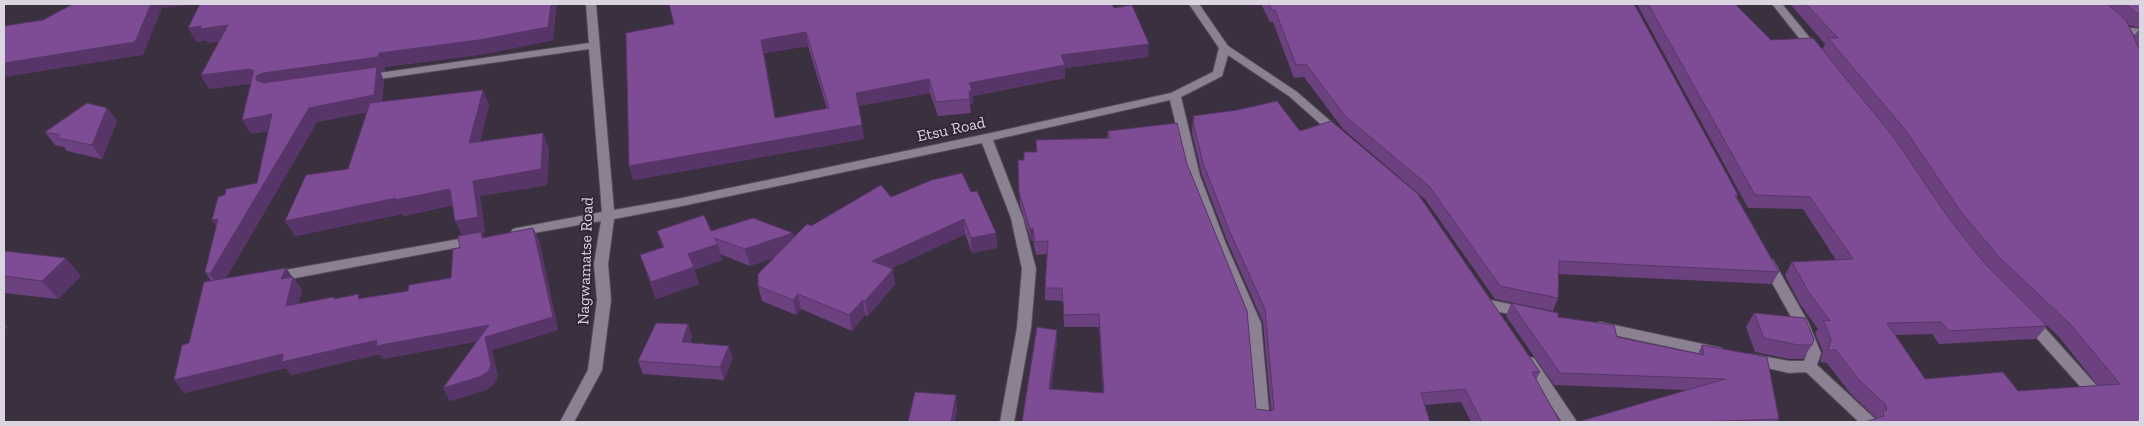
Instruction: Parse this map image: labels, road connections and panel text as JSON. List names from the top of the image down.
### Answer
{
  "streets": {
    "street": ["Etsu Road", "Nagwamatse Road"]
  },
  "crossings": [
    ["Etsu Road", "Nagwamatse Road"]
  ]
}
